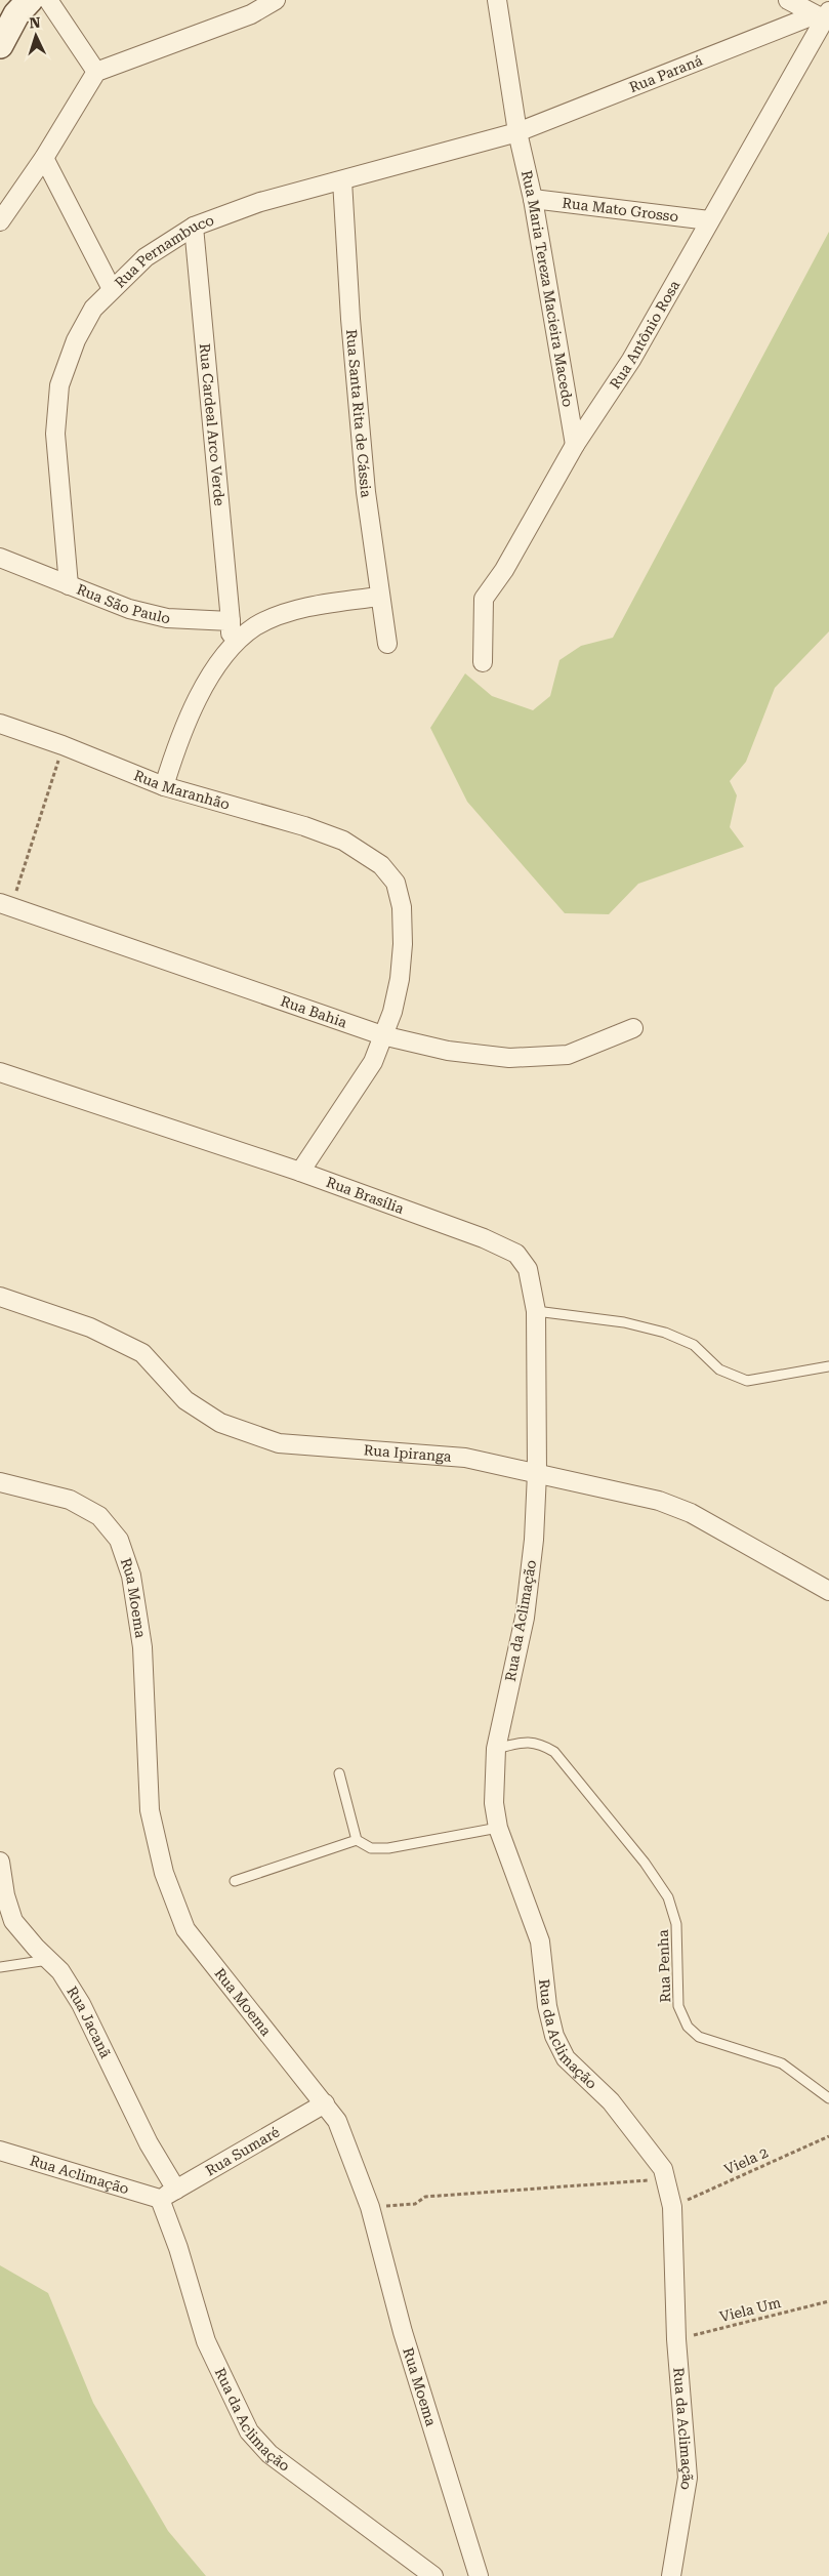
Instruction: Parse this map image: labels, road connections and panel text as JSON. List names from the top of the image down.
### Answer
{
  "streets": {
    "street": [
      "Rua Paraná",
      "Rua Mato Grosso",
      "Rua Pernambuco",
      "Rua Maria Tereza Macieira Macedo",
      "Rua Antônio Rosa",
      "Rua Santa Rita de Cássia",
      "Rua Cardeal Arco Verde",
      "Rua São Paulo",
      "Rua Maranhão",
      "Rua Bahia",
      "Rua Brasília",
      "Rua Ipiranga",
      "Rua Moema",
      "Rua da Aclimação",
      "Rua Jacanã",
      "Rua Sumaré",
      "Rua Aclimação"
    ],
    "lane": ["Rua Penha"],
    "path": ["Viela 2", "Viela Um"]
  },
  "crossings": [
    ["Rua Paraná", "Rua Pernambuco"],
    ["Rua Paraná", "Rua Maria Tereza Macieira Macedo"],
    ["Rua Paraná", "Rua Antônio Rosa"],
    ["Rua Mato Grosso", "Rua Maria Tereza Macieira Macedo"],
    ["Rua Mato Grosso", "Rua Antônio Rosa"],
    ["Rua Pernambuco", "Rua Maria Tereza Macieira Macedo"],
    ["Rua Pernambuco", "Rua Santa Rita de Cássia"],
    ["Rua Pernambuco", "Rua Cardeal Arco Verde"],
    ["Rua Pernambuco", "Rua São Paulo"],
    ["Rua Maria Tereza Macieira Macedo", "Rua Antônio Rosa"],
    ["Rua Cardeal Arco Verde", "Rua São Paulo"],
    ["Rua Maranhão", "Rua Bahia"],
    ["Rua Brasília", "Rua Ipiranga"],
    ["Rua Brasília", "Rua da Aclimação"],
    ["Rua Ipiranga", "Rua da Aclimação"],
    ["Rua Moema", "Rua Sumaré"],
    ["Rua da Aclimação", "Rua Penha"],
    ["Rua da Aclimação", "Rua Sumaré"],
    ["Rua da Aclimação", "Viela 2"],
    ["Rua da Aclimação", "Rua Aclimação"],
    ["Rua da Aclimação", "Viela Um"],
    ["Rua Jacanã", "Rua Sumaré"],
    ["Rua Sumaré", "Rua Aclimação"]
  ],
  "north": "top"
}
